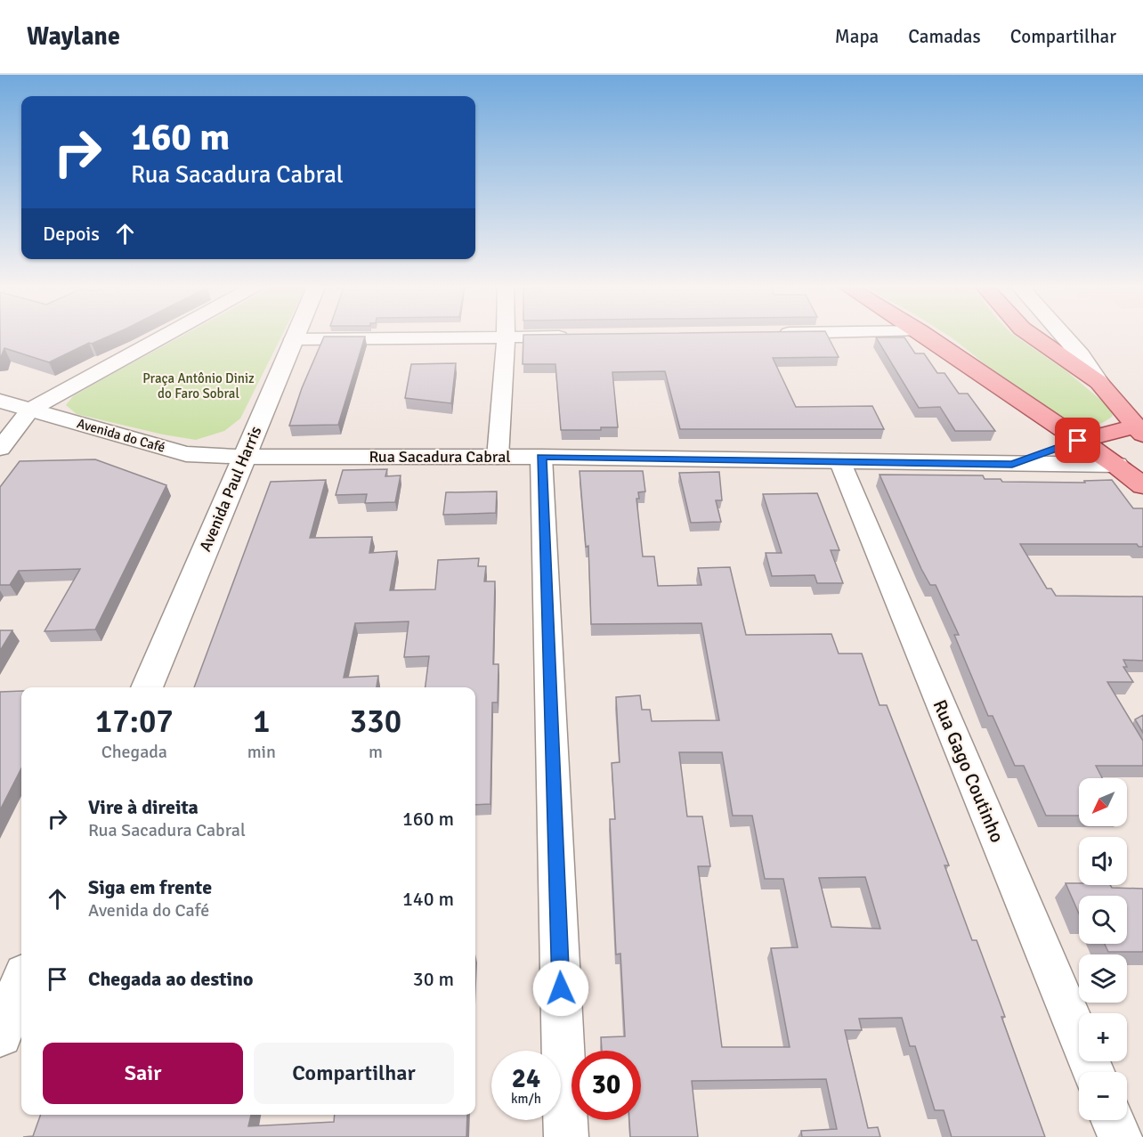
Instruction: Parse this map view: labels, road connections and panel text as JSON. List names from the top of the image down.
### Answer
{
  "streets": {
    "street": [
      "Avenida do Café",
      "Rua Sacadura Cabral",
      "Avenida Paul Harris",
      "Rua Gago Coutinho"
    ]
  },
  "crossings": [
    ["Avenida do Café", "Rua Sacadura Cabral"],
    ["Avenida do Café", "Avenida Paul Harris"],
    ["Rua Sacadura Cabral", "Avenida Paul Harris"],
    ["Rua Sacadura Cabral", "Rua Gago Coutinho"]
  ],
  "parks": ["Praça Antônio Diniz do Faro Sobral"],
  "north": "bottom left",
  "page": {
    "header": "Waylane",
    "nav": ["Mapa", "Camadas", "Compartilhar"],
    "turn": ["160 m", "Rua Sacadura Cabral"],
    "then": "Depois",
    "eta": [
      "17:07",
      "Chegada",
      "1",
      "min",
      "330",
      "m"
    ],
    "map_buttons": ["+", "−"],
    "list": [
      {
        "name": "Vire à direita",
        "note": "Rua Sacadura Cabral",
        "value": "160 m"
      },
      {
        "name": "Siga em frente",
        "note": "Avenida do Café",
        "value": "140 m"
      },
      {
        "name": "Chegada ao destino",
        "value": "30 m"
      }
    ],
    "buttons": ["Sair", "Compartilhar"],
    "speed": "24 km/h",
    "limit": "30"
  }
}
